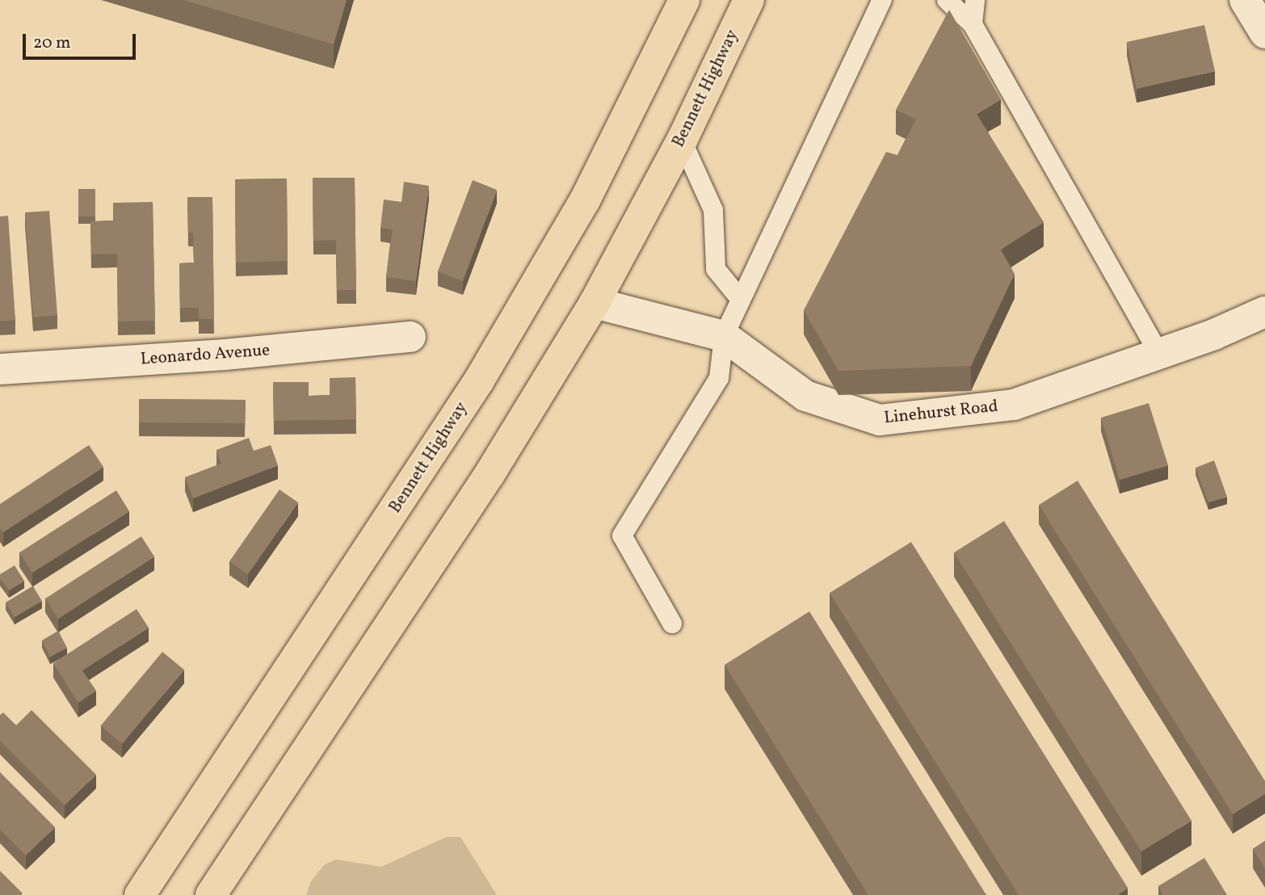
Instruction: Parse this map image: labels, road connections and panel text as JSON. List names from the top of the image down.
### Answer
{
  "streets": {
    "highway": ["Bennett Highway"],
    "street": ["Leonardo Avenue", "Linehurst Road"]
  },
  "crossings": [
    ["Bennett Highway", "Linehurst Road"]
  ],
  "scale_bar": "20 m"
}
